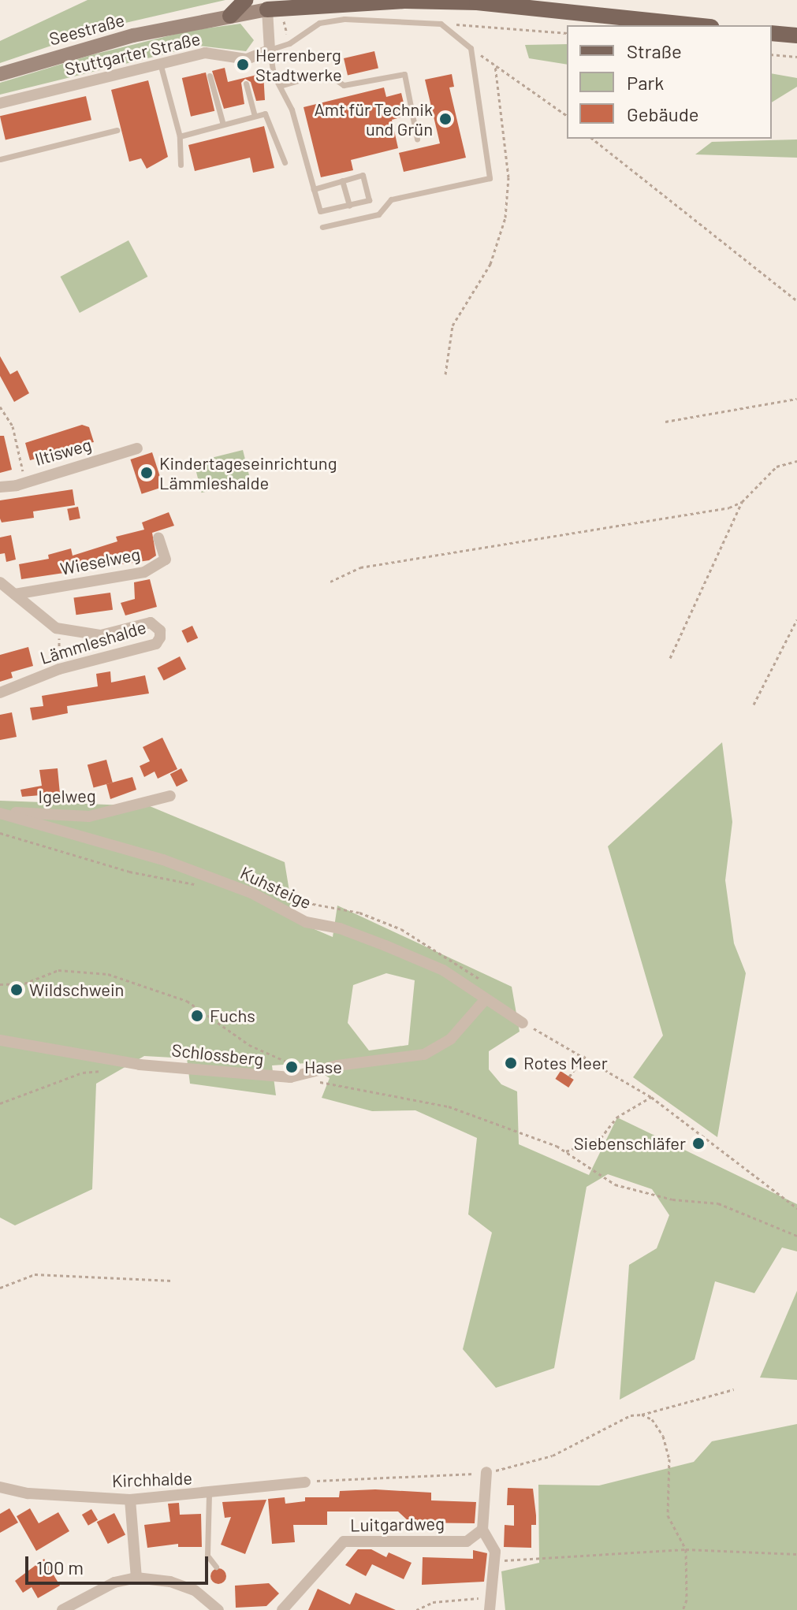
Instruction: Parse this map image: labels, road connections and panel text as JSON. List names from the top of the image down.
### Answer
{
  "streets": {
    "main road": ["Seestraße"],
    "street": [
      "Stuttgarter Straße",
      "Iltisweg",
      "Wieselweg",
      "Lämmleshalde",
      "Igelweg",
      "Kuhsteige",
      "Schlossberg",
      "Kirchhalde",
      "Luitgardweg"
    ]
  },
  "crossings": [
    ["Wieselweg", "Lämmleshalde"],
    ["Igelweg", "Kuhsteige"],
    ["Kuhsteige", "Schlossberg"]
  ],
  "places": [
    "Herrenberg Stadtwerke",
    "Amt für Technik und Grün",
    "Kindertageseinrichtung Lämmleshalde",
    "Wildschwein",
    "Fuchs",
    "Rotes Meer",
    "Hase",
    "Siebenschläfer"
  ],
  "legend": ["Straße", "Park", "Gebäude"],
  "scale_bar": "100 m"
}
